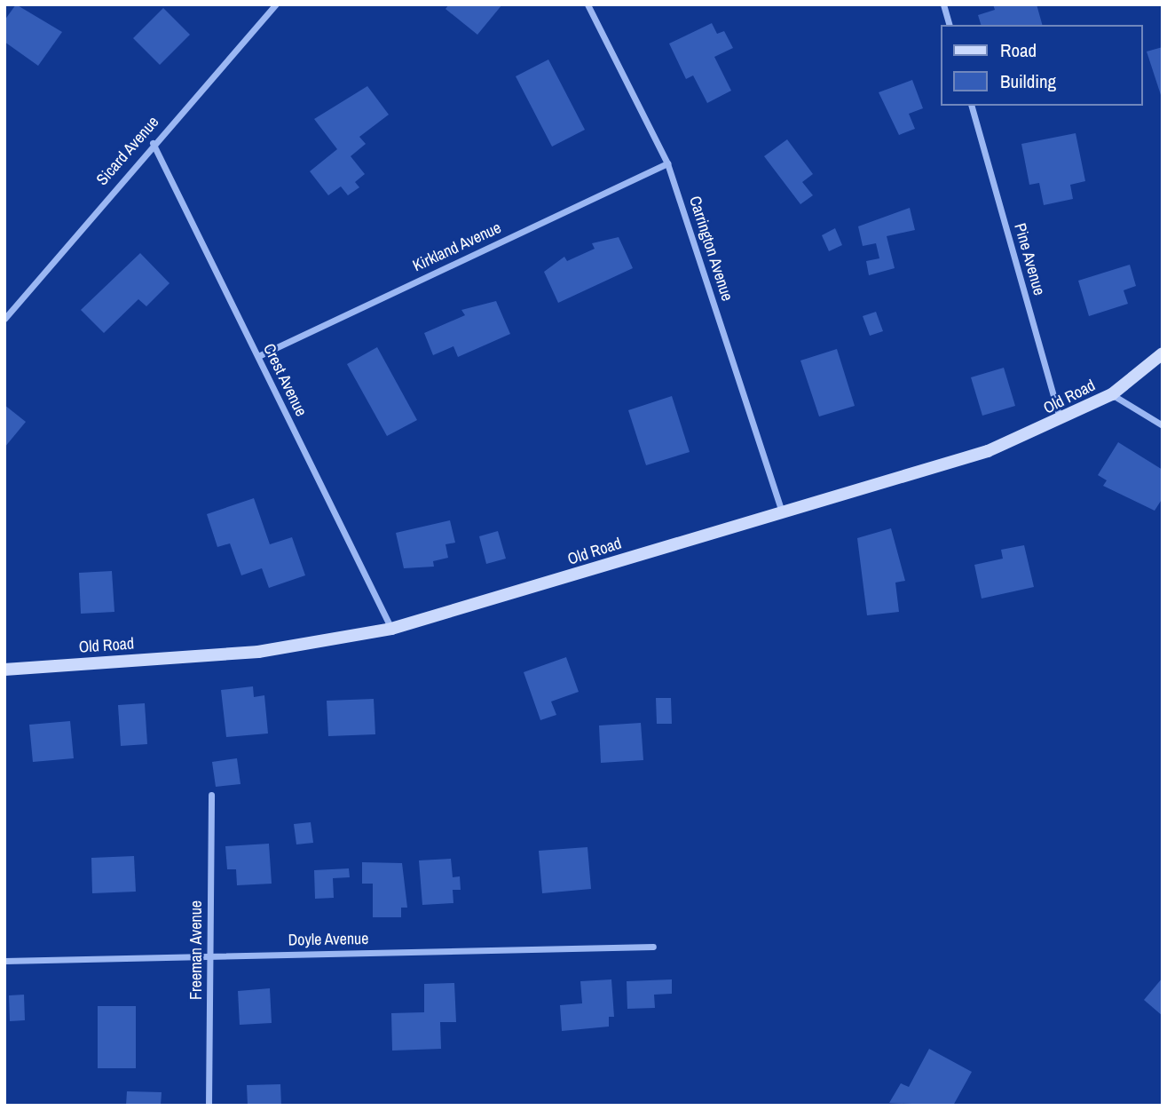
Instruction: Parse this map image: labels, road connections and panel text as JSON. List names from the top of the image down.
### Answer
{
  "streets": {
    "street": [
      "Sicard Avenue",
      "Kirkland Avenue",
      "Carrington Avenue",
      "Pine Avenue",
      "Crest Avenue",
      "Old Road",
      "Doyle Avenue",
      "Freeman Avenue"
    ]
  },
  "crossings": [
    ["Sicard Avenue", "Crest Avenue"],
    ["Kirkland Avenue", "Carrington Avenue"],
    ["Kirkland Avenue", "Crest Avenue"],
    ["Carrington Avenue", "Old Road"],
    ["Pine Avenue", "Old Road"],
    ["Crest Avenue", "Old Road"],
    ["Doyle Avenue", "Freeman Avenue"]
  ],
  "legend": ["Road", "Building"]
}
